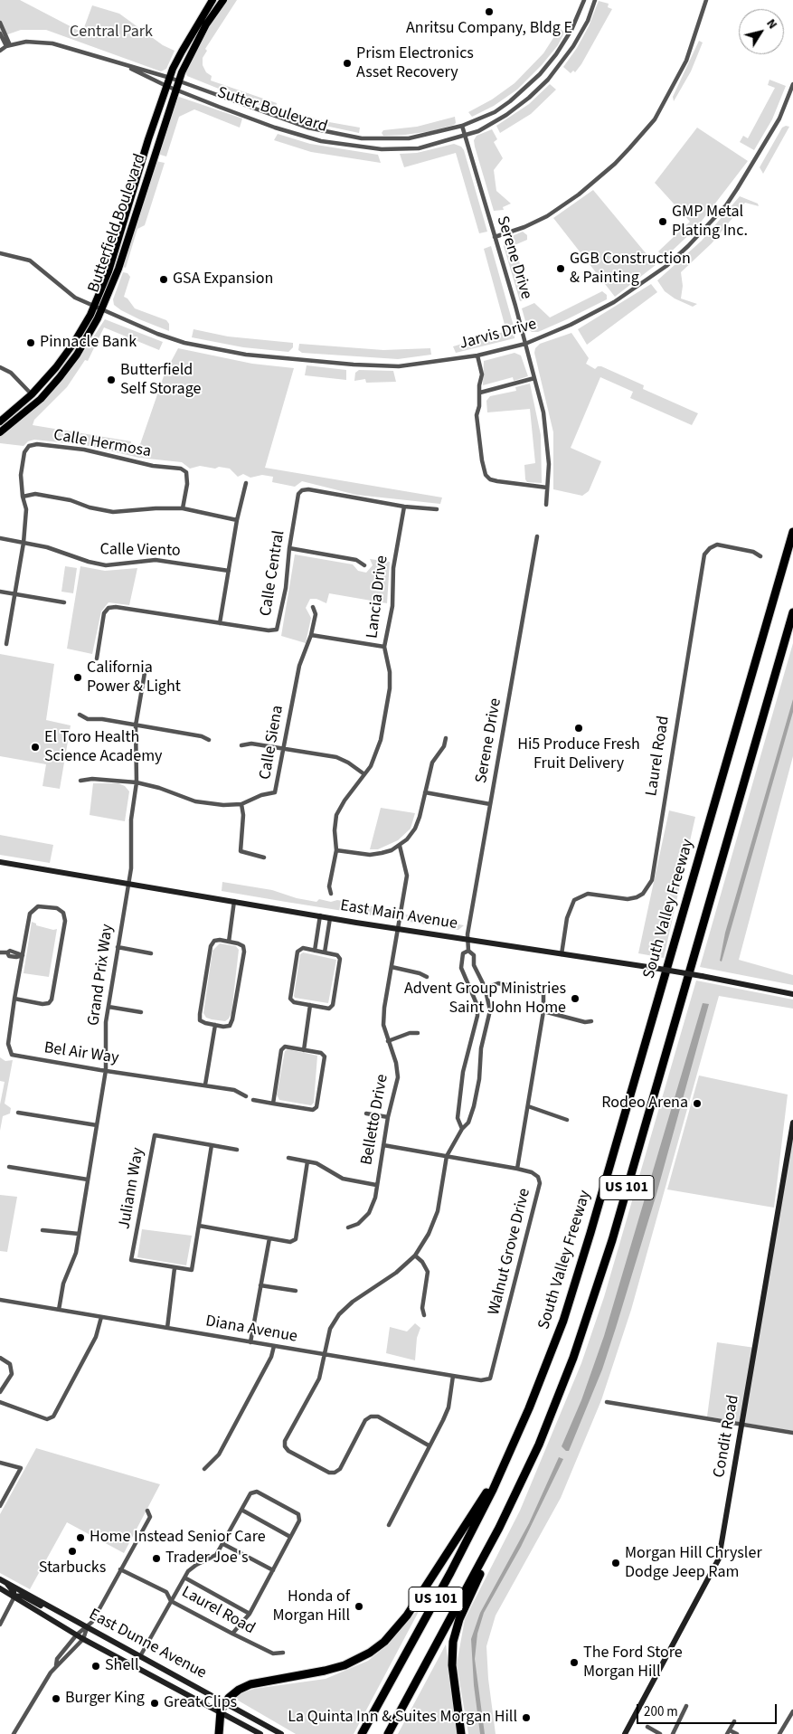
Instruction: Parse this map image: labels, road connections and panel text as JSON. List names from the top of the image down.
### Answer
{
  "streets": {
    "highway": ["South Valley Freeway", "US 101"],
    "main road": [
      "Butterfield Boulevard",
      "East Main Avenue",
      "Condit Road",
      "East Dunne Avenue"
    ],
    "street": [
      "Sutter Boulevard",
      "Serene Drive",
      "Jarvis Drive",
      "Calle Hermosa",
      "Calle Viento",
      "Calle Central",
      "Lancia Drive",
      "Calle Siena",
      "Laurel Road",
      "Grand Prix Way",
      "Bel Air Way",
      "Belletto Drive",
      "Juliann Way",
      "Walnut Grove Drive",
      "Diana Avenue"
    ]
  },
  "crossings": [
    ["Sutter Boulevard", "Butterfield Boulevard"],
    ["Sutter Boulevard", "Serene Drive"],
    ["Butterfield Boulevard", "Jarvis Drive"],
    ["Serene Drive", "Jarvis Drive"],
    ["Serene Drive", "East Main Avenue"],
    ["Serene Drive", "Walnut Grove Drive"],
    ["Serene Drive", "Diana Avenue"],
    ["Calle Central", "Lancia Drive"],
    ["Calle Siena", "Grand Prix Way"],
    ["Laurel Road", "East Main Avenue"],
    ["East Main Avenue", "Grand Prix Way"],
    ["East Main Avenue", "Belletto Drive"],
    ["Grand Prix Way", "Bel Air Way"],
    ["Grand Prix Way", "Diana Avenue"],
    ["Walnut Grove Drive", "Diana Avenue"]
  ],
  "parks": ["Central Park"],
  "places": [
    "Anritsu Company, Bldg E",
    "Prism Electronics Asset Recovery",
    "GMP Metal Plating Inc.",
    "GGB Construction & Painting",
    "GSA Expansion",
    "Pinnacle Bank",
    "Butterfield Self Storage",
    "California Power & Light",
    "Hi5 Produce Fresh Fruit Delivery",
    "El Toro Health Science Academy",
    "Advent Group Ministries Saint John Home",
    "Rodeo Arena",
    "Home Instead Senior Care",
    "Starbucks",
    "Trader Joe's",
    "Morgan Hill Chrysler Dodge Jeep Ram",
    "Honda of Morgan Hill",
    "The Ford Store Morgan Hill",
    "Shell",
    "Burger King",
    "Great Clips",
    "La Quinta Inn & Suites Morgan Hill"
  ],
  "scale_bar": "200 m",
  "north": "top right"
}
